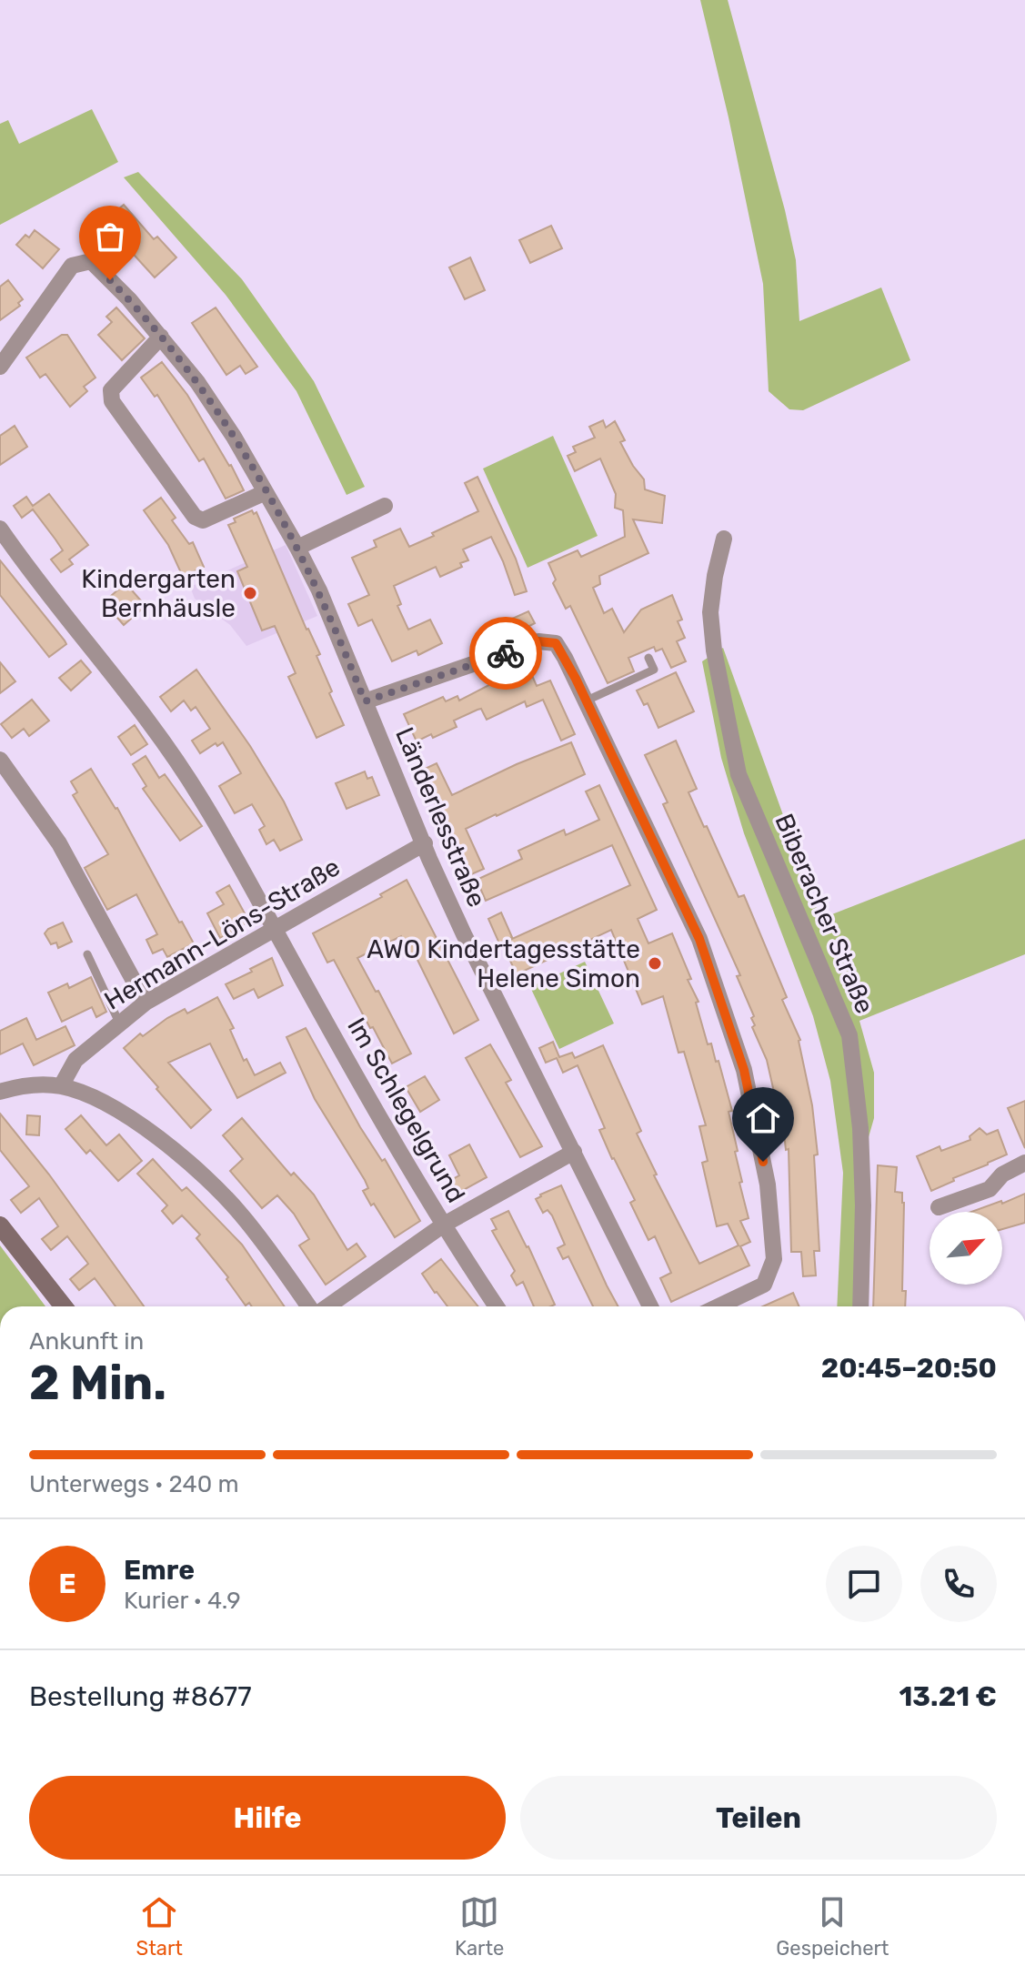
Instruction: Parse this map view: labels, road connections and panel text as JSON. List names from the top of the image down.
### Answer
{
  "streets": {
    "street": [
      "Länderlesstraße",
      "Biberacher Straße",
      "Hermann-Löns-Straße",
      "Im Schlegelgrund"
    ]
  },
  "crossings": [
    ["Länderlesstraße", "Hermann-Löns-Straße"],
    ["Hermann-Löns-Straße", "Im Schlegelgrund"]
  ],
  "places": ["Kindergarten Bernhäusle", "AWO Kindertagesstätte Helene Simon"],
  "north": "top right",
  "page": {
    "heading": ["2 Min.", "Ankunft in", "20:45–20:50"],
    "panel": [
      "Emre",
      "Kurier · 4.9",
      "Bestellung #8677",
      "13.21 €"
    ],
    "bar": "Unterwegs · 240 m",
    "round": "E",
    "buttons": ["Hilfe", "Teilen"],
    "tabs": ["Start", "Karte", "Gespeichert"]
  }
}
